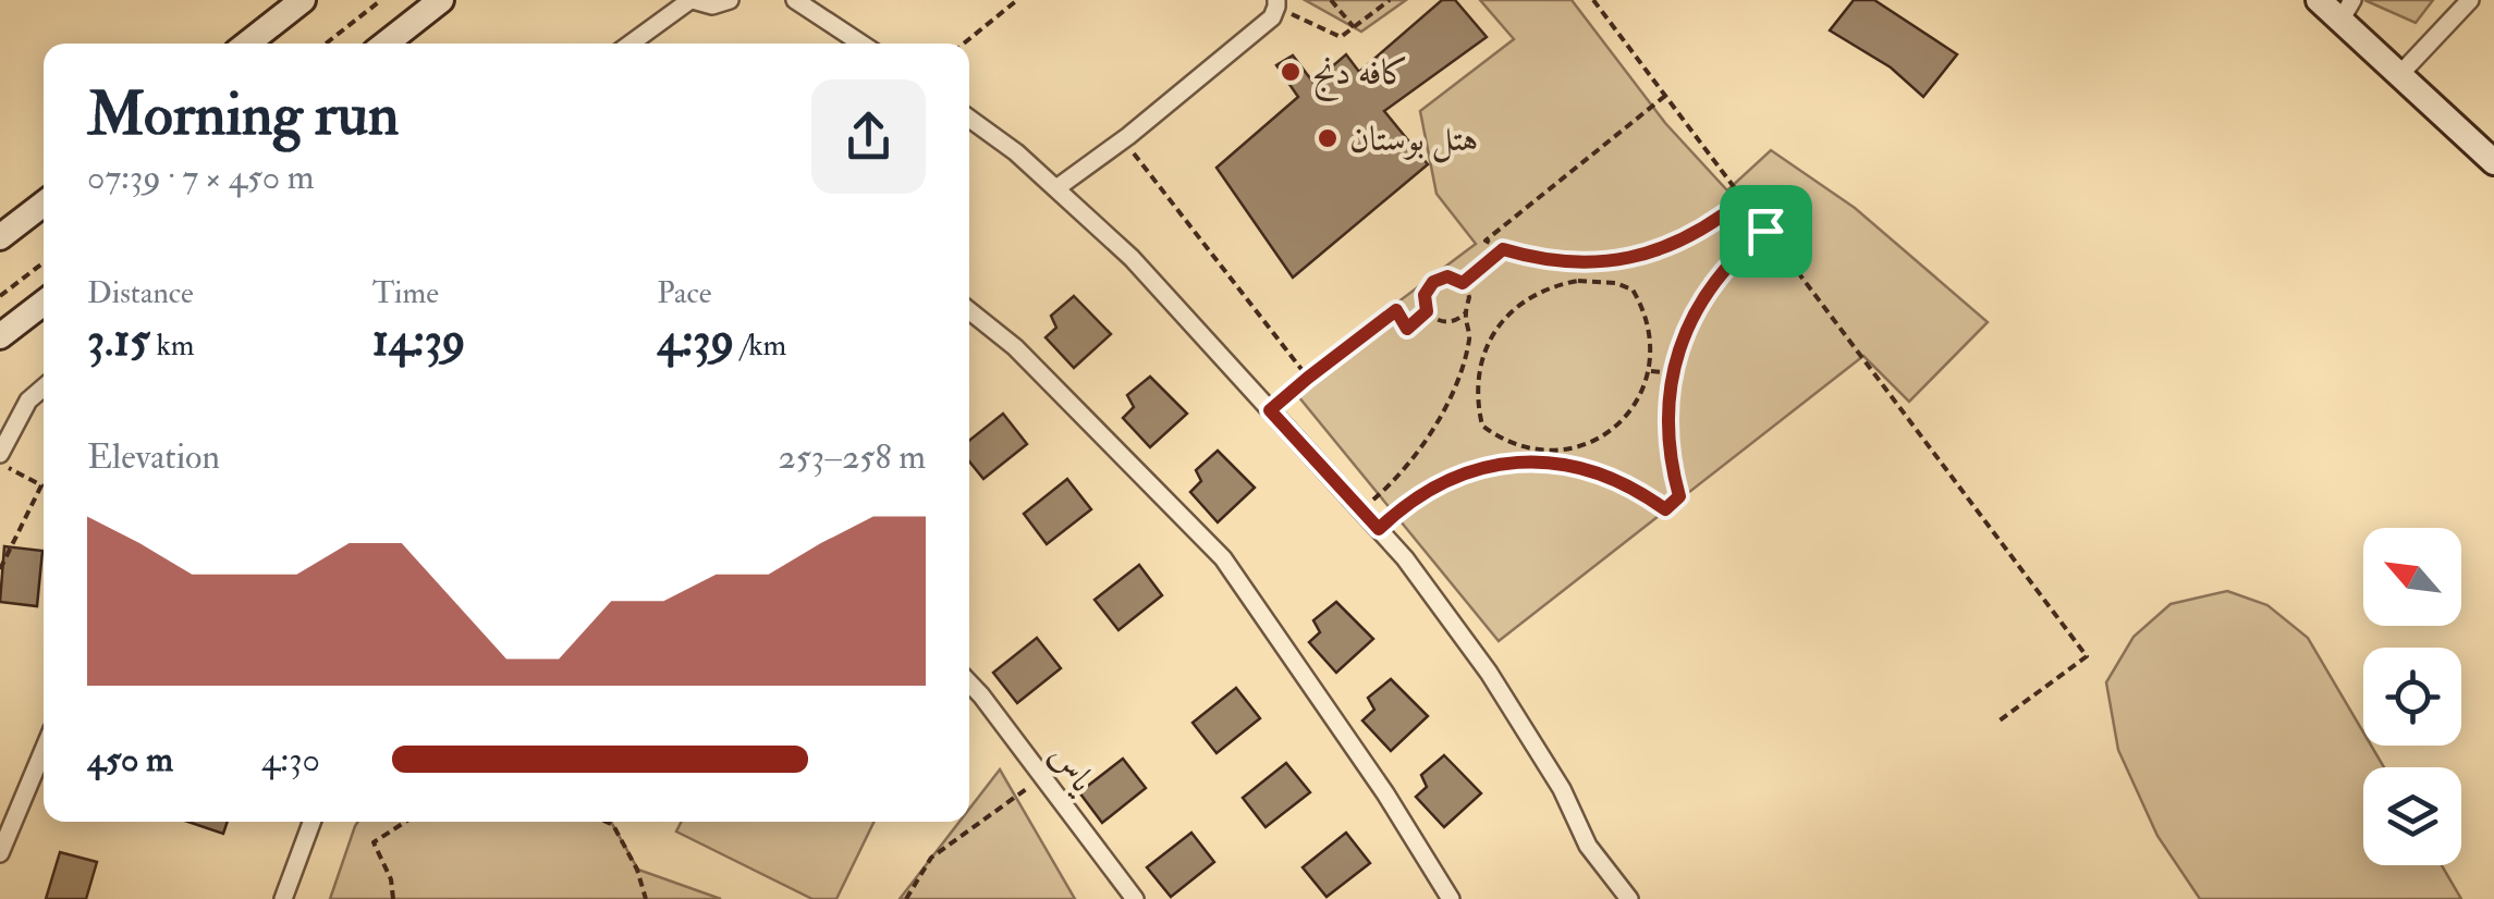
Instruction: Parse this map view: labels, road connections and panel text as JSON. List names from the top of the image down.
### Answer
{
  "streets": {
    "street": ["یاس"]
  },
  "places": ["کافه دنج", "هتل بوستان"],
  "north": "top left",
  "page": {
    "heading": ["Morning run", "07:39 · 7 × 450 m"],
    "stats": [
      ["Distance", "3.15 km"],
      ["Time", "14:39"],
      ["Pace", "4:39 /km"]
    ],
    "chart": ["Elevation", "253–258 m"],
    "list": [
      {
        "name": "450 m",
        "note": "4:30"
      }
    ]
  }
}
